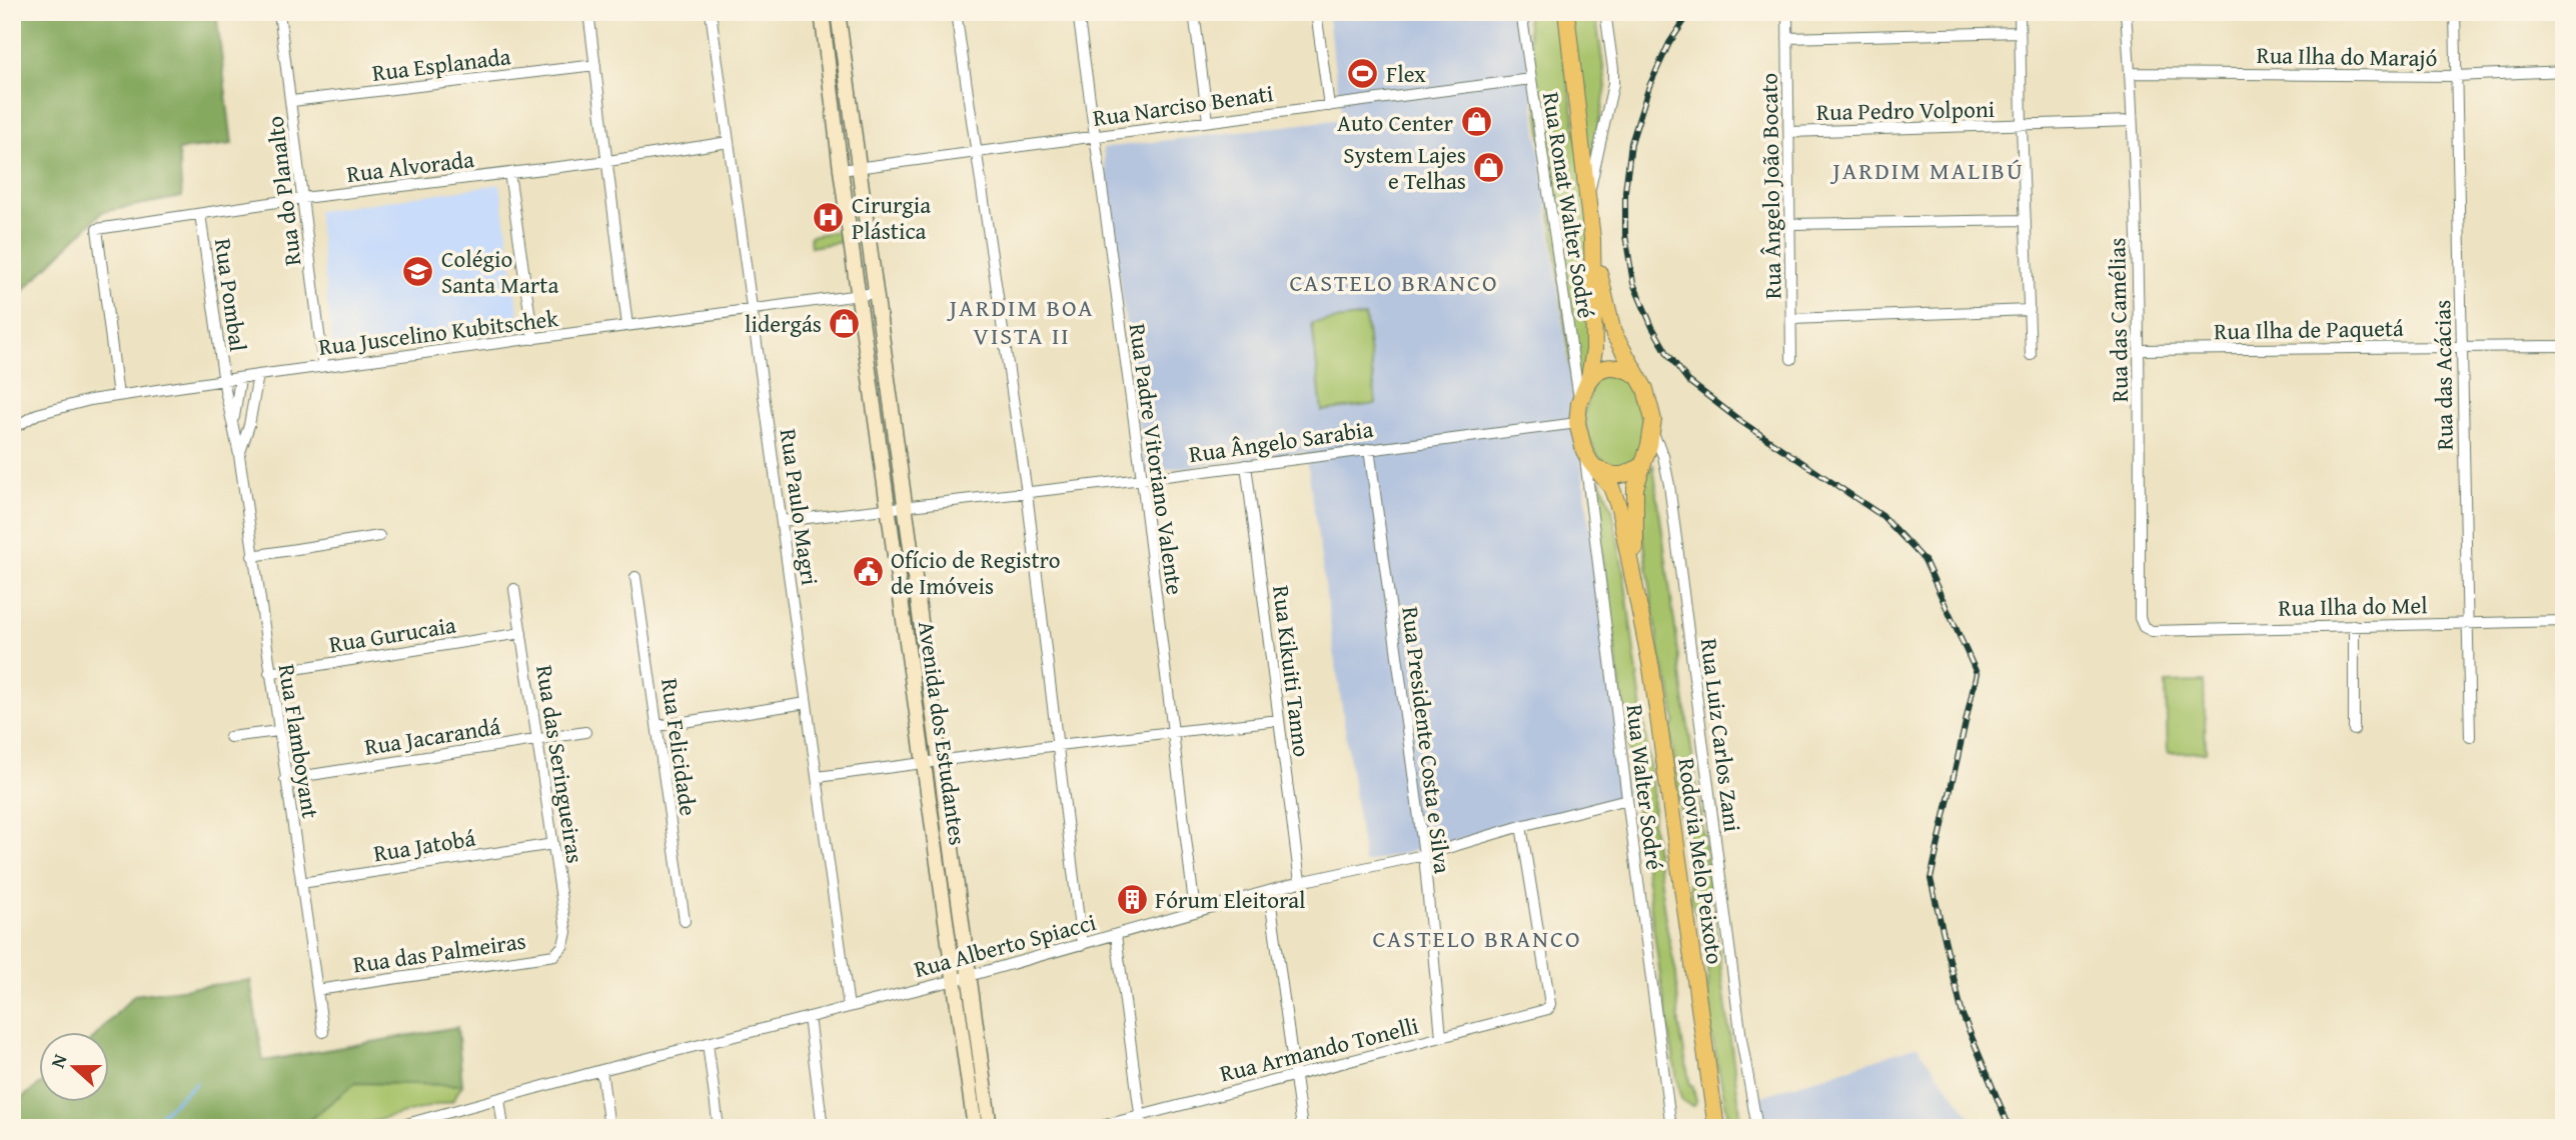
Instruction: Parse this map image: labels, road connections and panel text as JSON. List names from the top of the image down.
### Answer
{
  "streets": {
    "main road": ["Rodovia Melo Peixoto"],
    "street": [
      "Rua Ilha do Marajó",
      "Rua Esplanada",
      "Rua Narciso Benati",
      "Rua Pedro Volponi",
      "Rua Alvorada",
      "Rua Ângelo João Bocato",
      "Rua do Planalto",
      "Rua Ronat Walter Sodré",
      "Rua Pombal",
      "Rua das Camélias",
      "Rua Ilha de Paquetá",
      "Rua Juscelino Kubitschek",
      "Rua das Acácias",
      "Rua Ângelo Sarabia",
      "Rua Padre Vitoriano Valente",
      "Rua Paulo Magri",
      "Rua Ilha do Mel",
      "Rua Gurucaia",
      "Rua Kikuiti Tanno",
      "Avenida dos Estudantes",
      "Rua Luiz Carlos Zani",
      "Rua Jacarandá",
      "Rua Presidente Costa e Silva",
      "Rua Flamboyant",
      "Rua Felicidade",
      "Rua das Seringueiras",
      "Rua Walter Sodré",
      "Rua Jatobá",
      "Rua Alberto Spiacci",
      "Rua das Palmeiras",
      "Rua Armando Tonelli"
    ]
  },
  "crossings": [
    ["Rua Ilha do Marajó", "Rua das Camélias"],
    ["Rua Ilha do Marajó", "Rua das Acácias"],
    ["Rua Esplanada", "Rua do Planalto"],
    ["Rua Narciso Benati", "Rua Ronat Walter Sodré"],
    ["Rua Narciso Benati", "Rua Padre Vitoriano Valente"],
    ["Rua Narciso Benati", "Avenida dos Estudantes"],
    ["Rua Pedro Volponi", "Rua Ângelo João Bocato"],
    ["Rua Pedro Volponi", "Rua das Camélias"],
    ["Rua Alvorada", "Rua do Planalto"],
    ["Rua Alvorada", "Rua Pombal"],
    ["Rua Alvorada", "Rua Juscelino Kubitschek"],
    ["Rua Alvorada", "Rua Paulo Magri"],
    ["Rua do Planalto", "Rua Juscelino Kubitschek"],
    ["Rua Ronat Walter Sodré", "Rua Ângelo Sarabia"],
    ["Rua Ronat Walter Sodré", "Rua Luiz Carlos Zani"],
    ["Rua Ronat Walter Sodré", "Rua Walter Sodré"],
    ["Rua Ronat Walter Sodré", "Rodovia Melo Peixoto"],
    ["Rua Pombal", "Rua Juscelino Kubitschek"],
    ["Rua Pombal", "Rua Flamboyant"],
    ["Rua das Camélias", "Rua Ilha de Paquetá"],
    ["Rua das Camélias", "Rua Ilha do Mel"],
    ["Rua Ilha de Paquetá", "Rua das Acácias"],
    ["Rua Juscelino Kubitschek", "Rua Paulo Magri"],
    ["Rua Juscelino Kubitschek", "Avenida dos Estudantes"],
    ["Rua das Acácias", "Rua Ilha do Mel"],
    ["Rua Ângelo Sarabia", "Rua Padre Vitoriano Valente"],
    ["Rua Ângelo Sarabia", "Rua Paulo Magri"],
    ["Rua Ângelo Sarabia", "Rua Kikuiti Tanno"],
    ["Rua Ângelo Sarabia", "Avenida dos Estudantes"],
    ["Rua Ângelo Sarabia", "Rua Luiz Carlos Zani"],
    ["Rua Ângelo Sarabia", "Rua Presidente Costa e Silva"],
    ["Rua Ângelo Sarabia", "Rua Walter Sodré"],
    ["Rua Ângelo Sarabia", "Rodovia Melo Peixoto"],
    ["Rua Padre Vitoriano Valente", "Rua Alberto Spiacci"],
    ["Rua Paulo Magri", "Rua Alberto Spiacci"],
    ["Rua Gurucaia", "Rua Flamboyant"],
    ["Rua Gurucaia", "Rua das Seringueiras"],
    ["Rua Kikuiti Tanno", "Rua Alberto Spiacci"],
    ["Avenida dos Estudantes", "Rua Alberto Spiacci"],
    ["Rua Luiz Carlos Zani", "Rua Walter Sodré"],
    ["Rua Luiz Carlos Zani", "Rodovia Melo Peixoto"],
    ["Rua Jacarandá", "Rua Flamboyant"],
    ["Rua Jacarandá", "Rua das Seringueiras"],
    ["Rua Presidente Costa e Silva", "Rua Alberto Spiacci"],
    ["Rua Presidente Costa e Silva", "Rua Armando Tonelli"],
    ["Rua Flamboyant", "Rua Jatobá"],
    ["Rua Flamboyant", "Rua das Palmeiras"],
    ["Rua das Seringueiras", "Rua Jatobá"],
    ["Rua das Seringueiras", "Rua das Palmeiras"],
    ["Rua Walter Sodré", "Rodovia Melo Peixoto"],
    ["Rua Walter Sodré", "Rua Alberto Spiacci"],
    ["Rua Alberto Spiacci", "Rua Armando Tonelli"]
  ],
  "districts": [
    "JARDIM MALIBÚ",
    "CASTELO BRANCO",
    "JARDIM BOA VISTA II",
    "CASTELO BRANCO"
  ],
  "places": {
    "sports": ["Flex"],
    "shop": ["Auto Center", "System Lajes e Telhas", "lidergás"],
    "hospital": ["Cirurgia Plástica"],
    "school or university": ["Colégio Santa Marta"],
    "public building": ["Ofício de Registro de Imóveis"],
    "building": ["Fórum Eleitoral"]
  },
  "north": "left"
}
